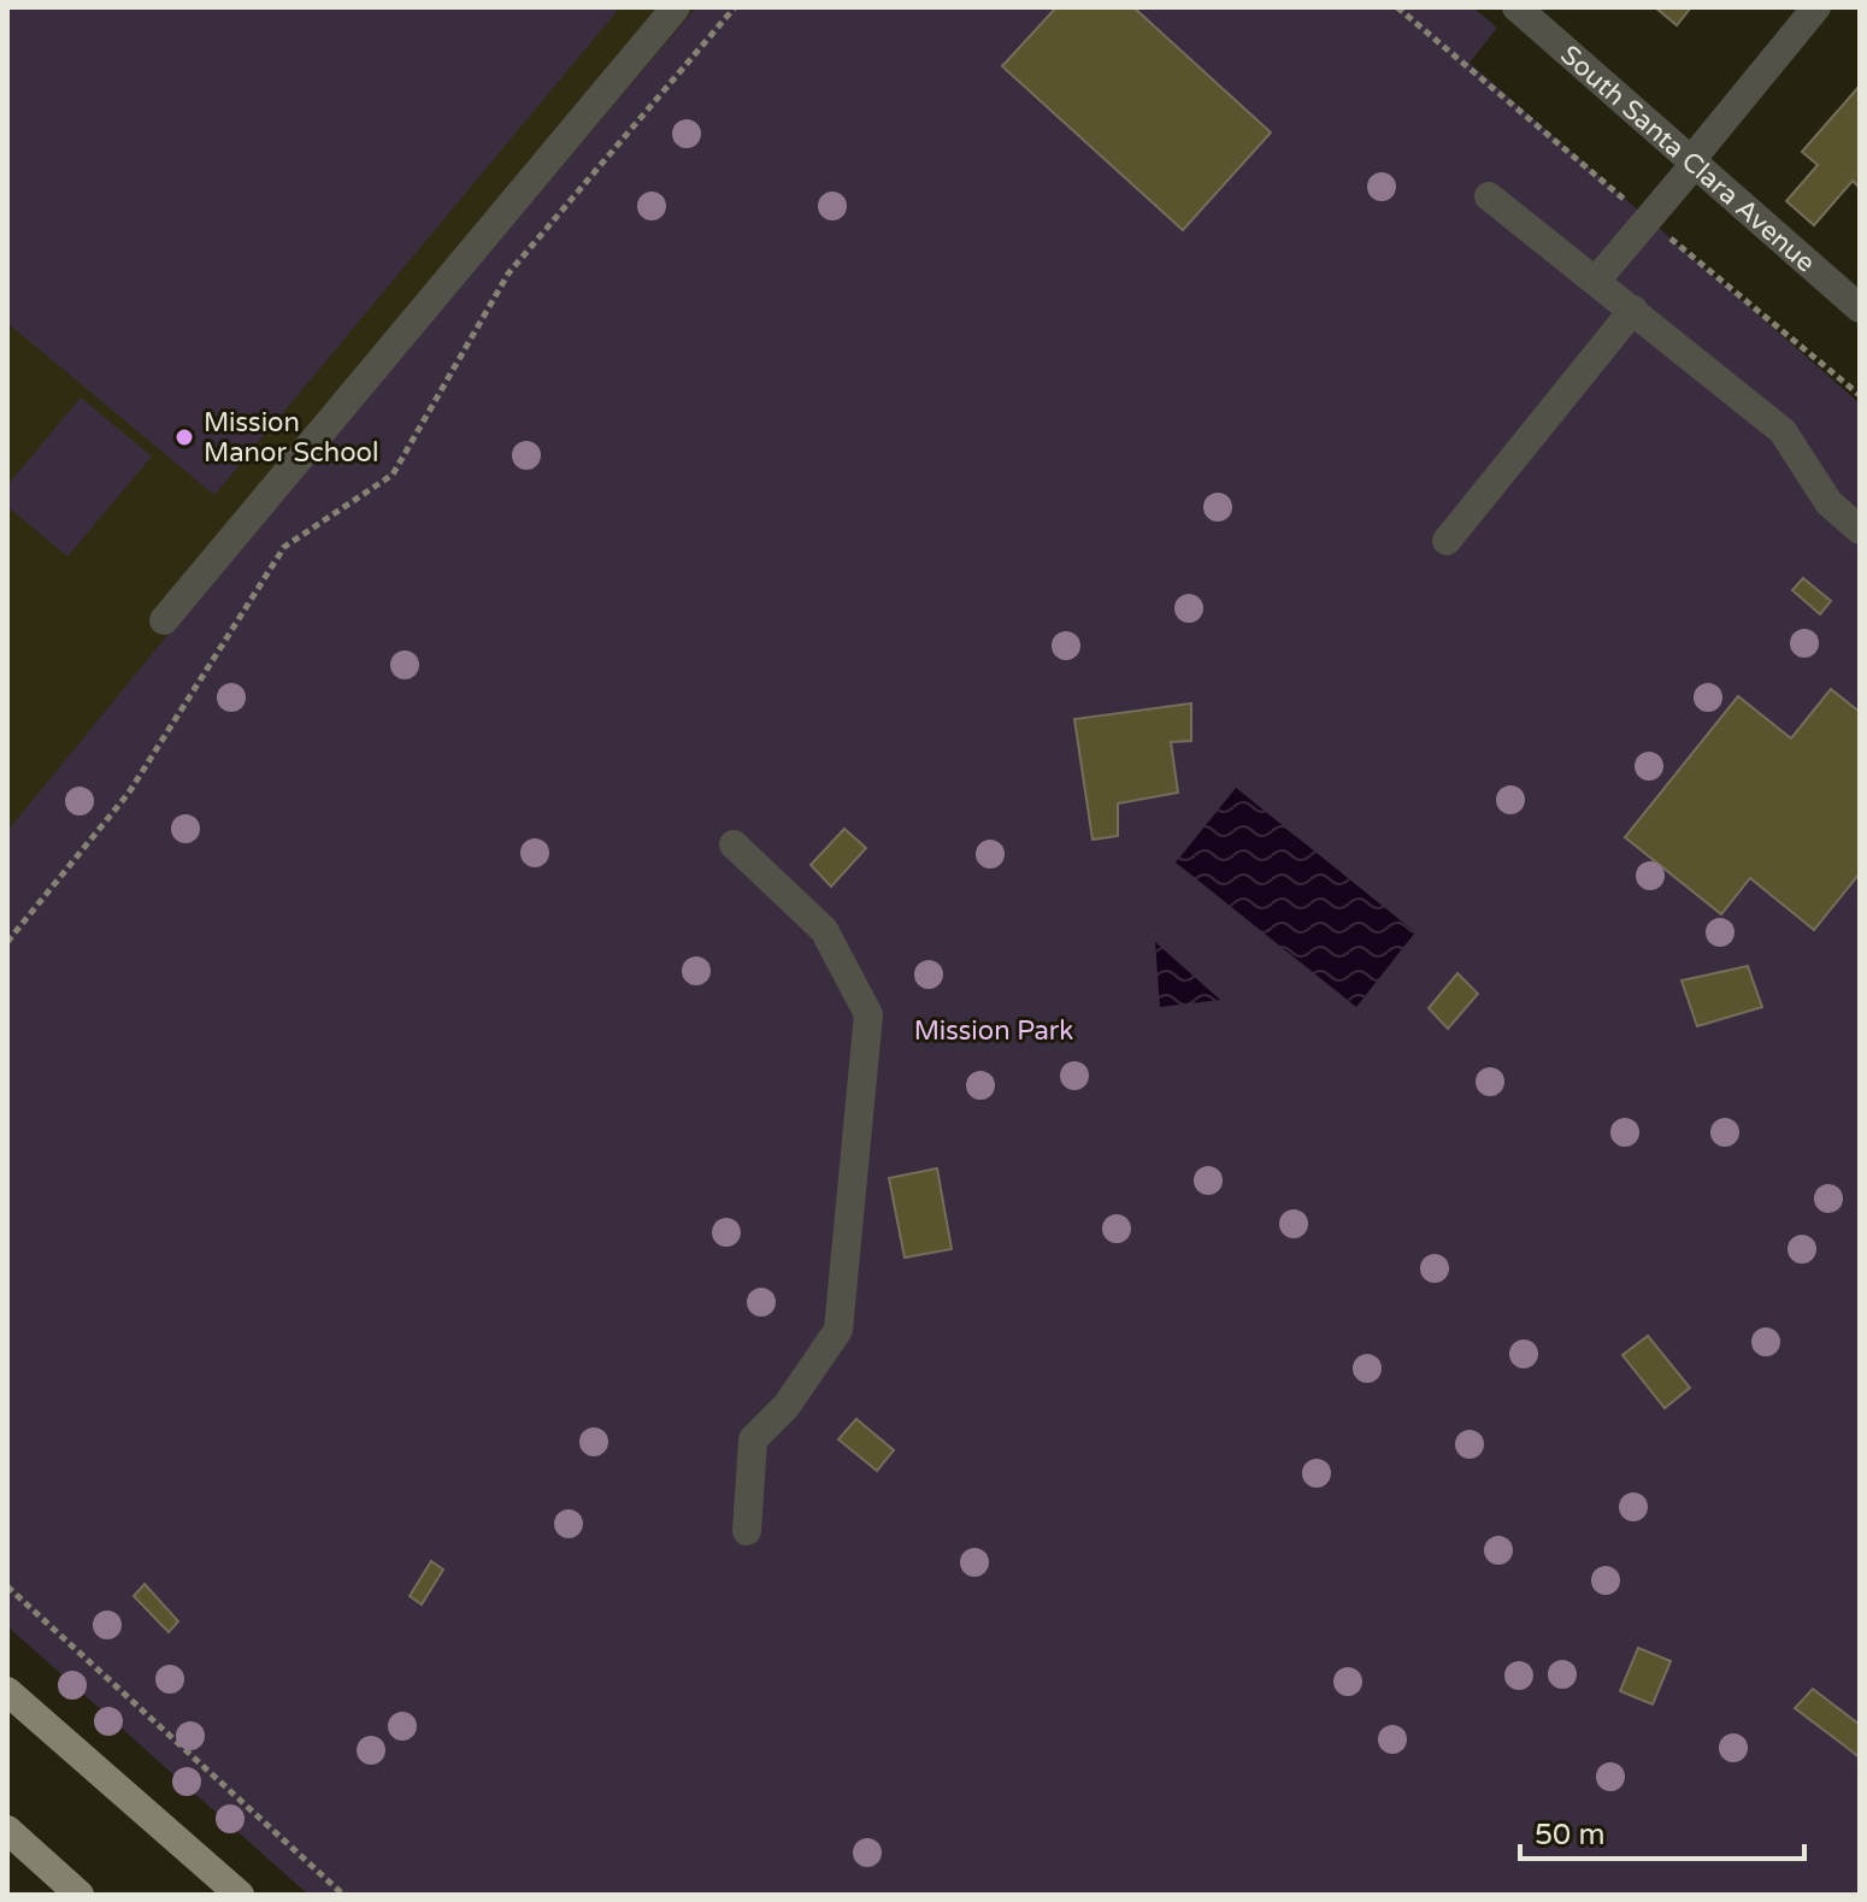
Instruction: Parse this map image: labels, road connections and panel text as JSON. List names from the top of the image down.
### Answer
{
  "streets": {
    "street": ["South Santa Clara Avenue"]
  },
  "parks": ["Mission Park"],
  "places": ["Mission Manor School"],
  "scale_bar": "50 m"
}
